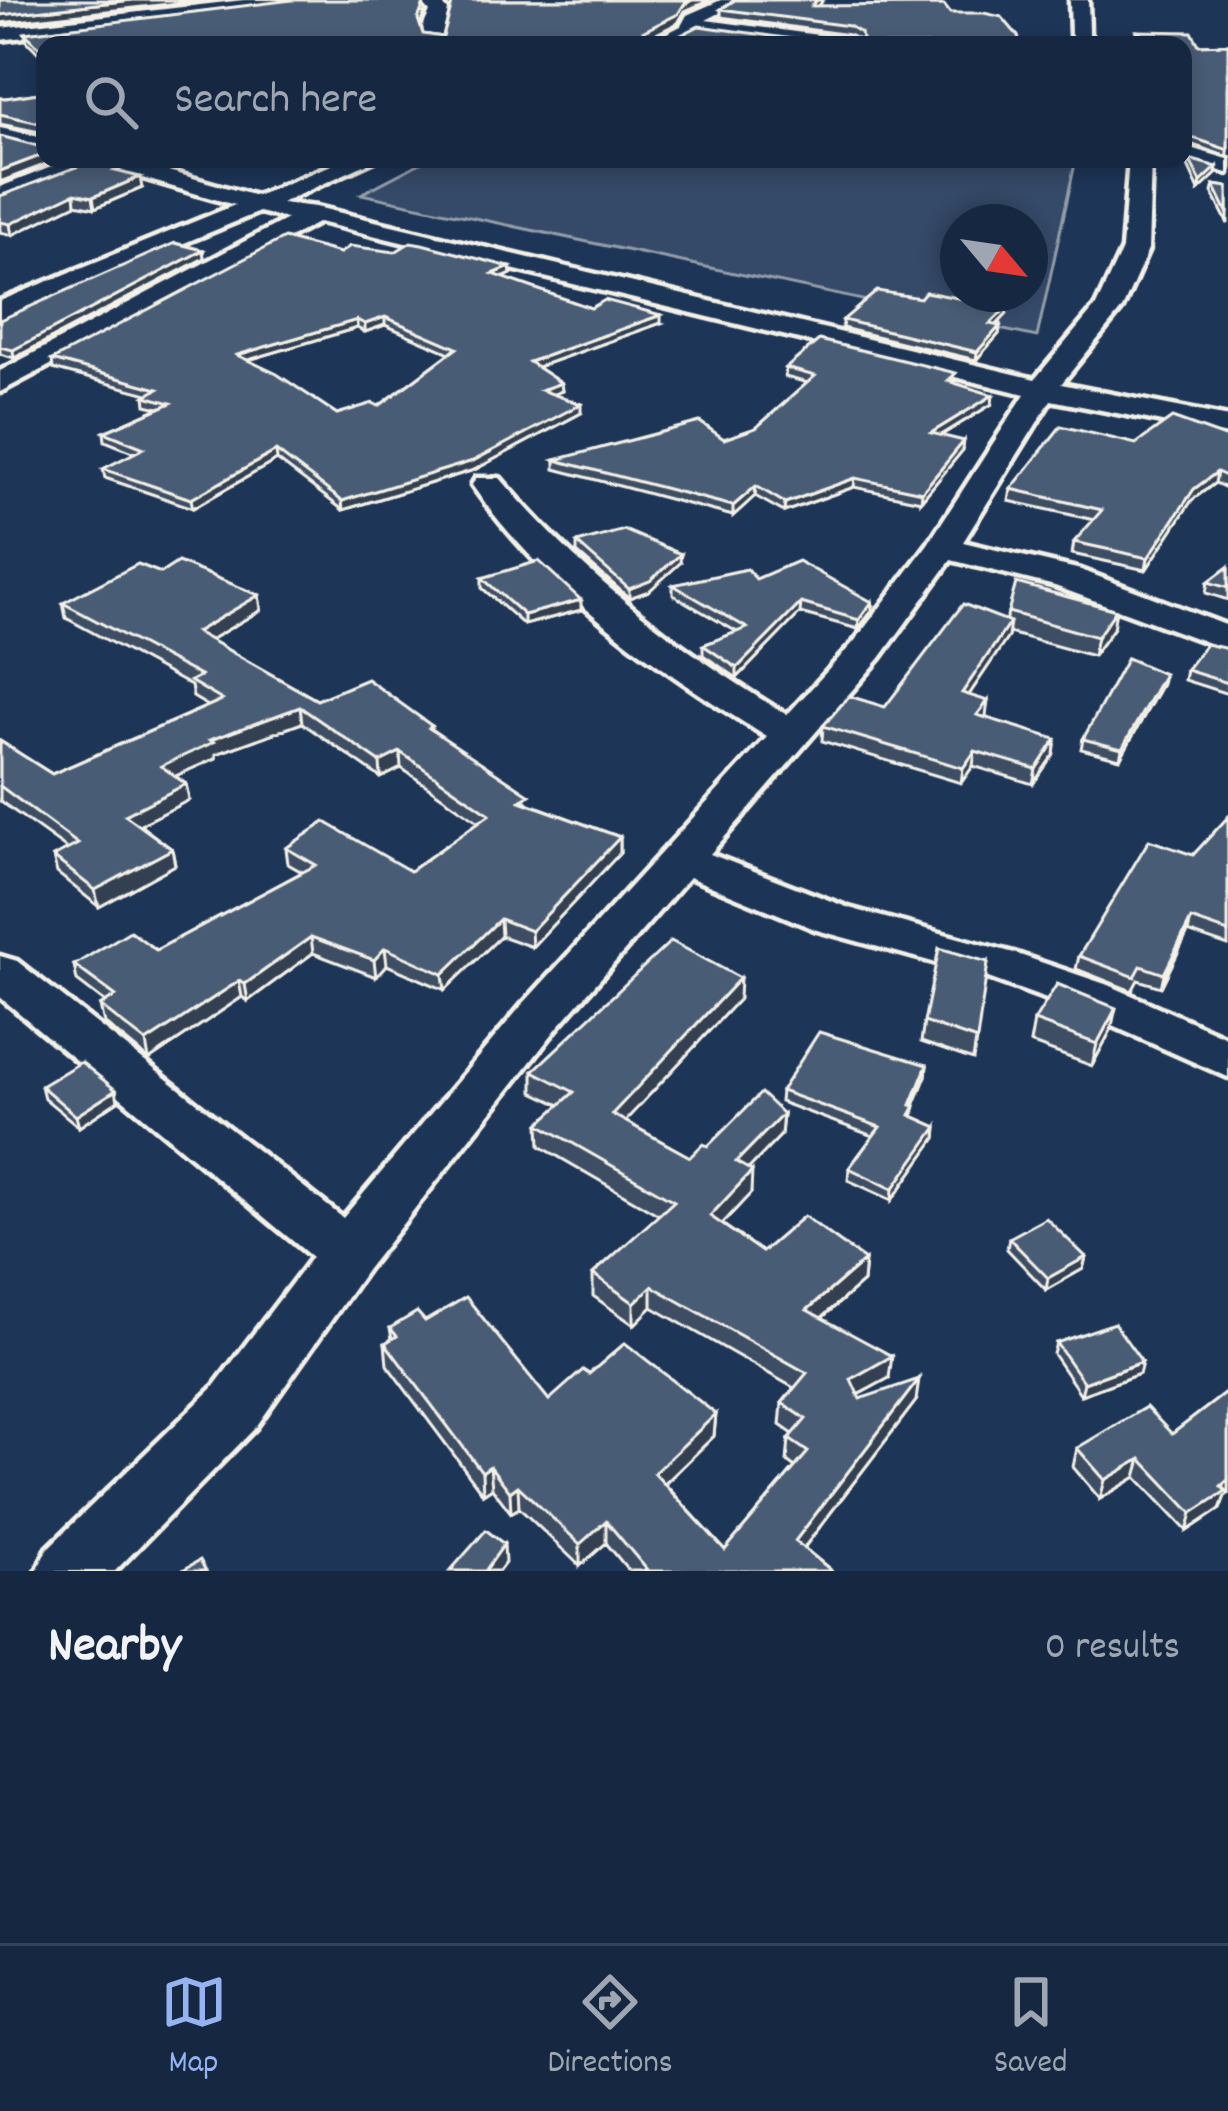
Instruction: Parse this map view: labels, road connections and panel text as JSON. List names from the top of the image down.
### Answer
{
  "north": "bottom right",
  "page": {
    "search": "Search here",
    "heading": ["Nearby", "0 results"],
    "nav": ["Map", "Directions", "Saved"]
  }
}
